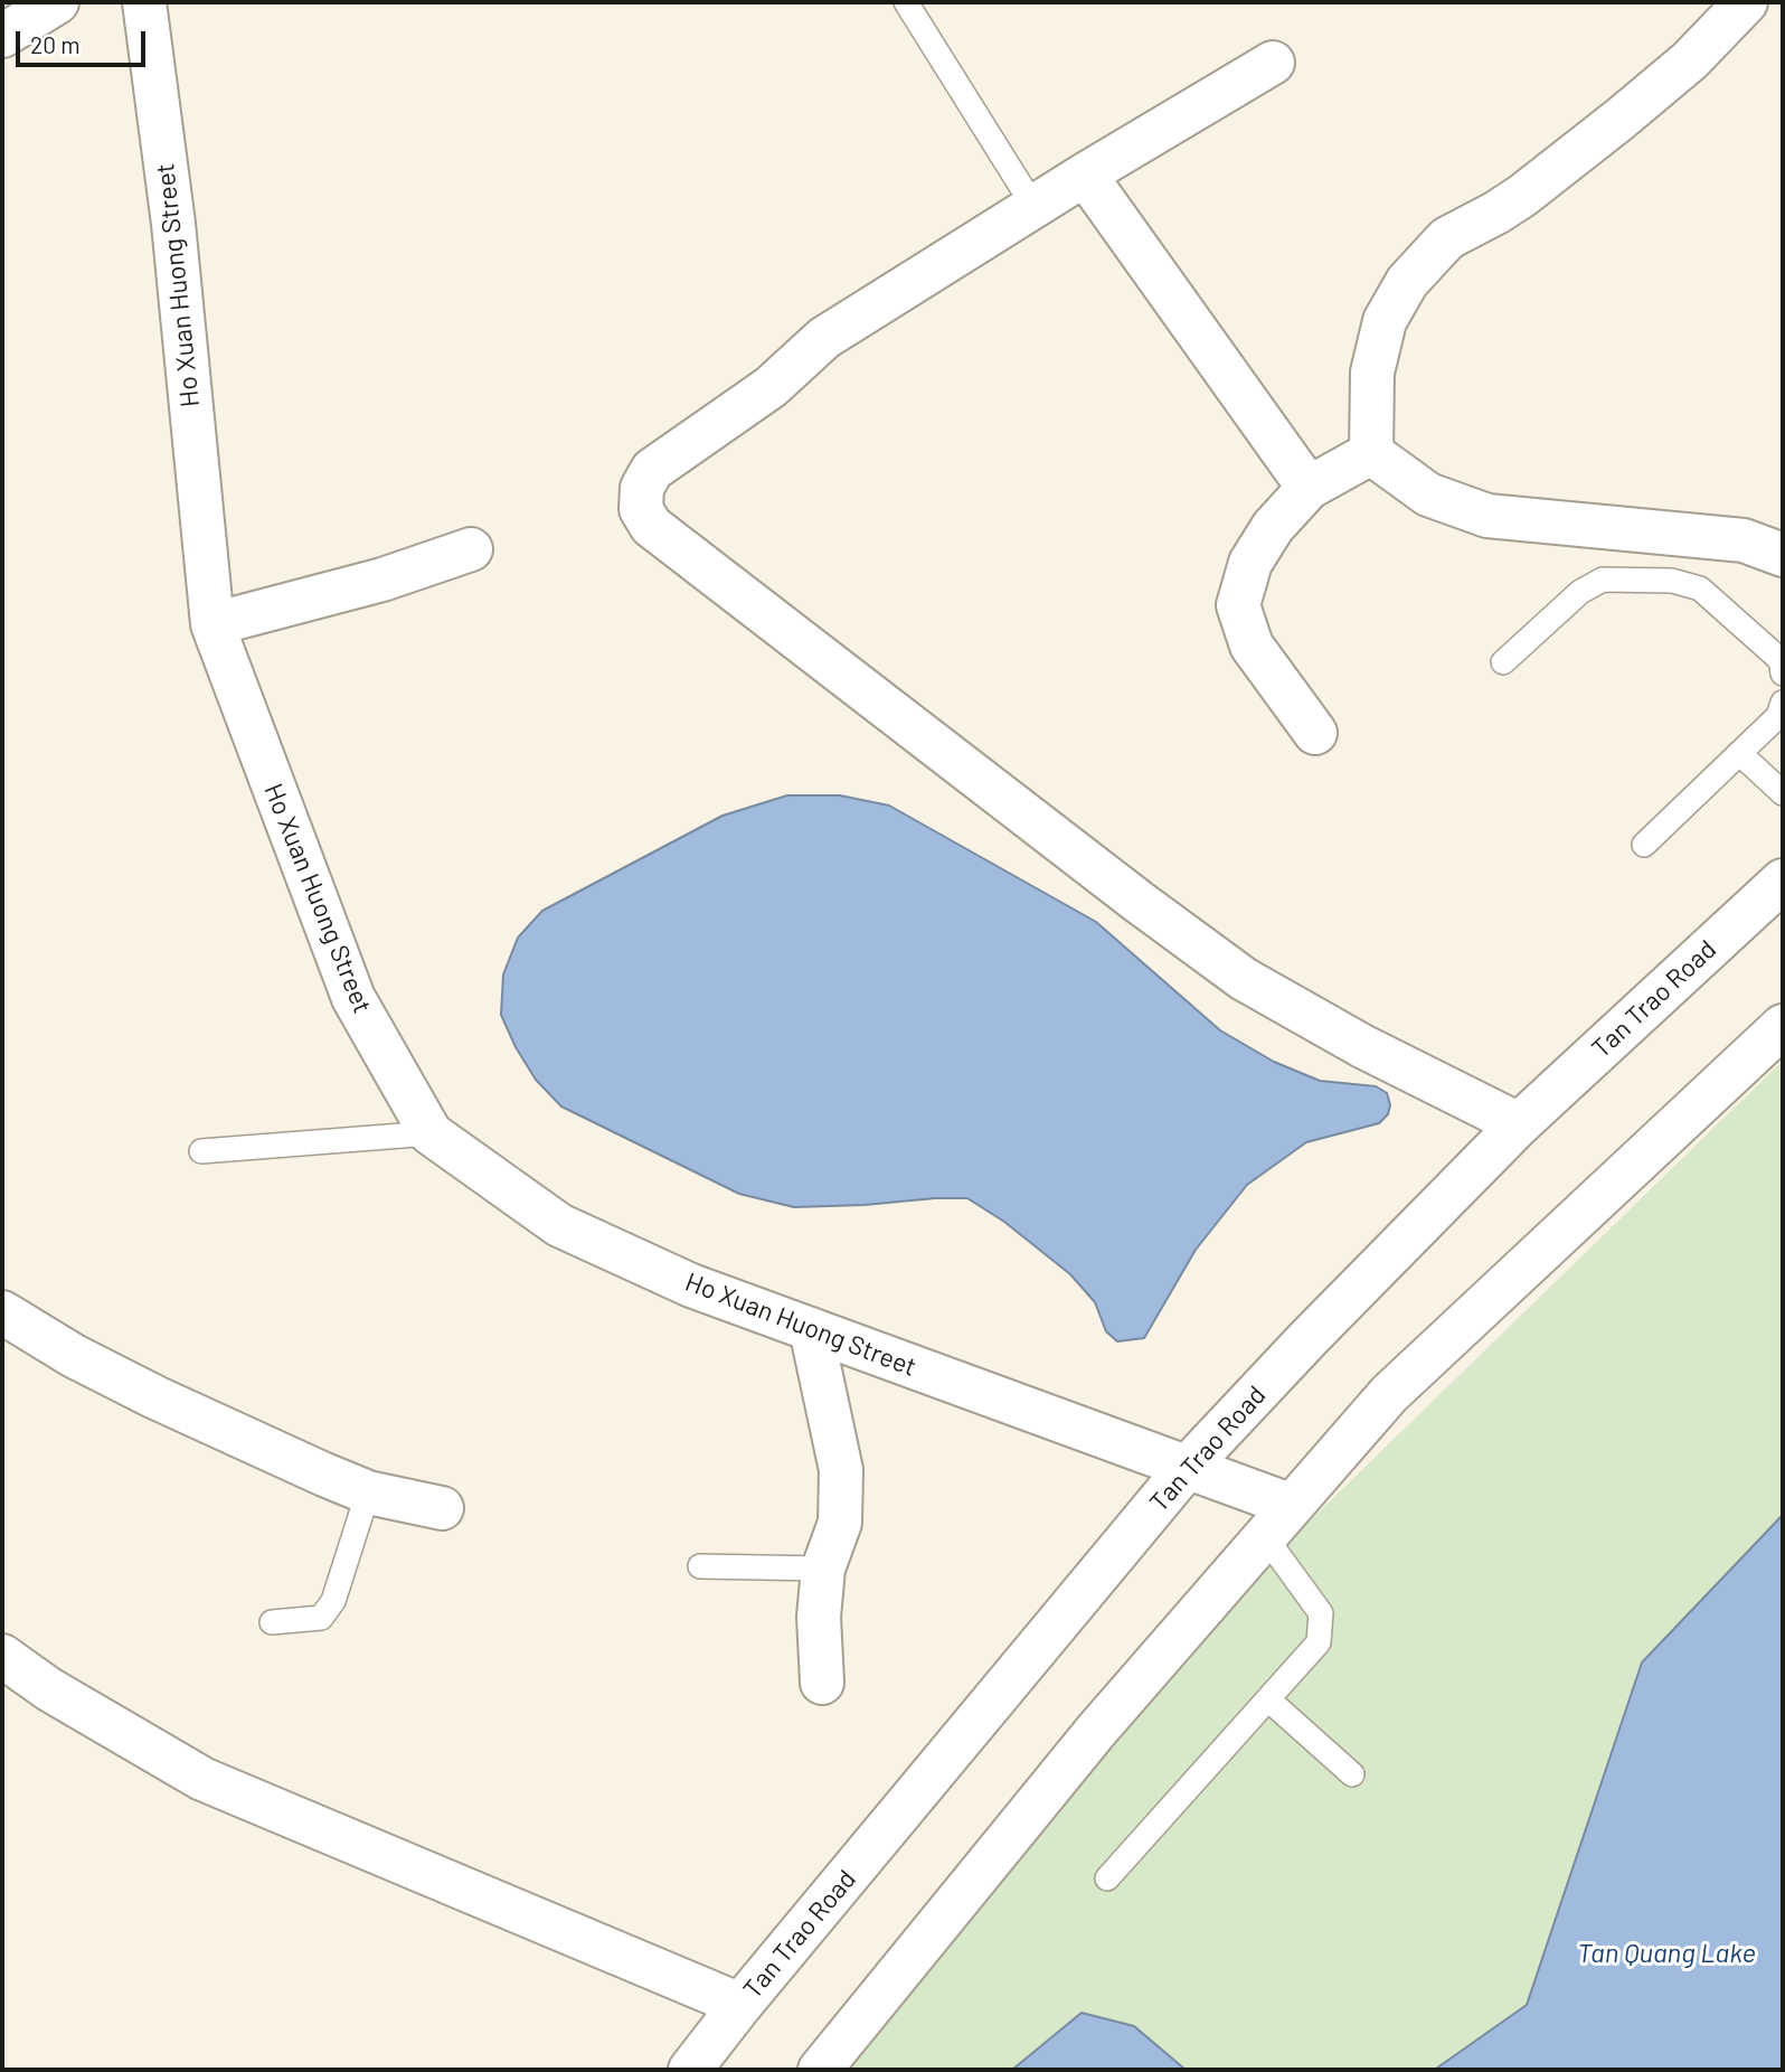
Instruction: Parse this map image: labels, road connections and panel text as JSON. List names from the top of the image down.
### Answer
{
  "streets": {
    "street": ["Ho Xuan Huong Street", "Tan Trao Road"]
  },
  "crossings": [
    ["Ho Xuan Huong Street", "Tan Trao Road"]
  ],
  "water": ["Tan Quang Lake"],
  "scale_bar": "20 m"
}
